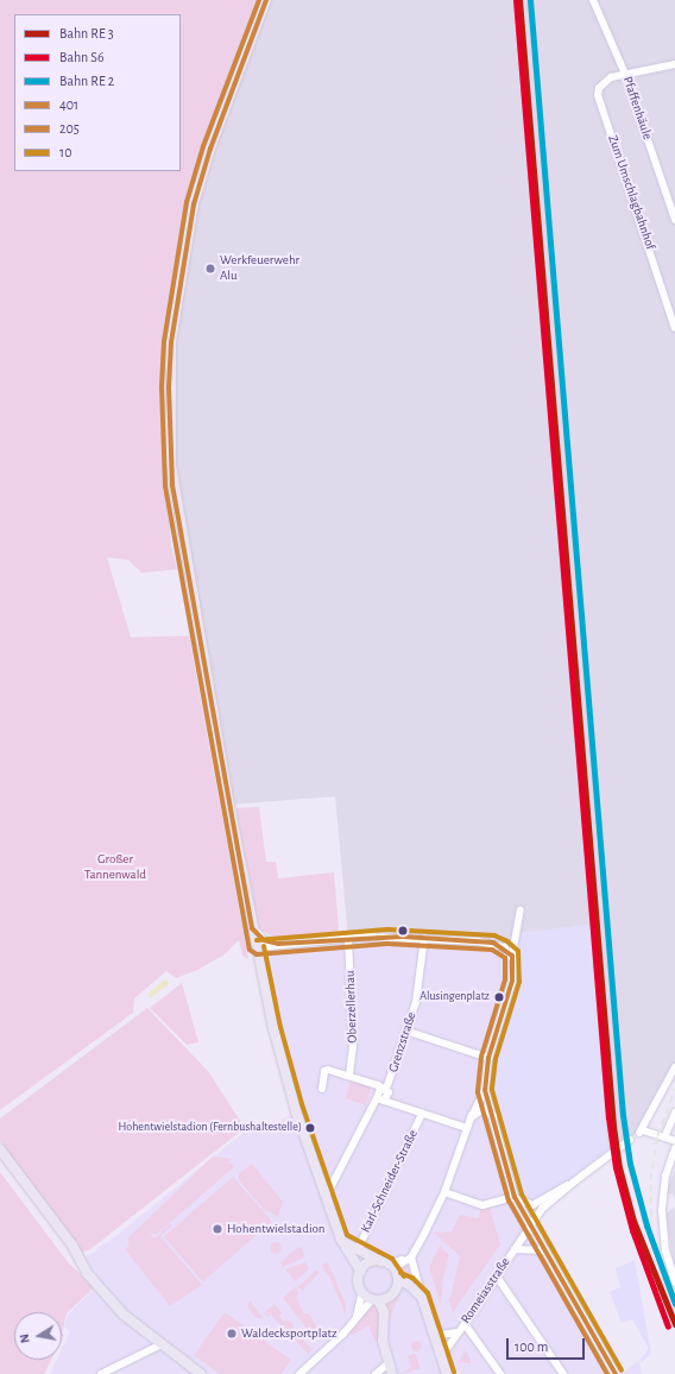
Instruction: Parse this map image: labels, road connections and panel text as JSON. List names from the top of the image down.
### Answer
{
  "streets": {
    "street": [
      "Pfaffenhäule",
      "Zum Umschlagbahnhof",
      "Oberzellerhau",
      "Grenzstraße",
      "Karl-Schneider-Straße",
      "Romeiasstraße"
    ]
  },
  "crossings": [
    ["Pfaffenhäule", "Zum Umschlagbahnhof"]
  ],
  "parks": ["Großer Tannenwald"],
  "places": [
    "Werkfeuerwehr Alu",
    "Alusingenplatz",
    "Hohentwielstadion (Fernbushaltestelle)",
    "Hohentwielstadion",
    "Waldecksportplatz"
  ],
  "lines": [
    "rail line S6",
    "transit line 401",
    "transit line 205",
    "transit line 10"
  ],
  "legend": [
    "Bahn RE 3",
    "Bahn S6",
    "Bahn RE 2",
    "401",
    "205",
    "10"
  ],
  "scale_bar": "100 m",
  "north": "left"
}
